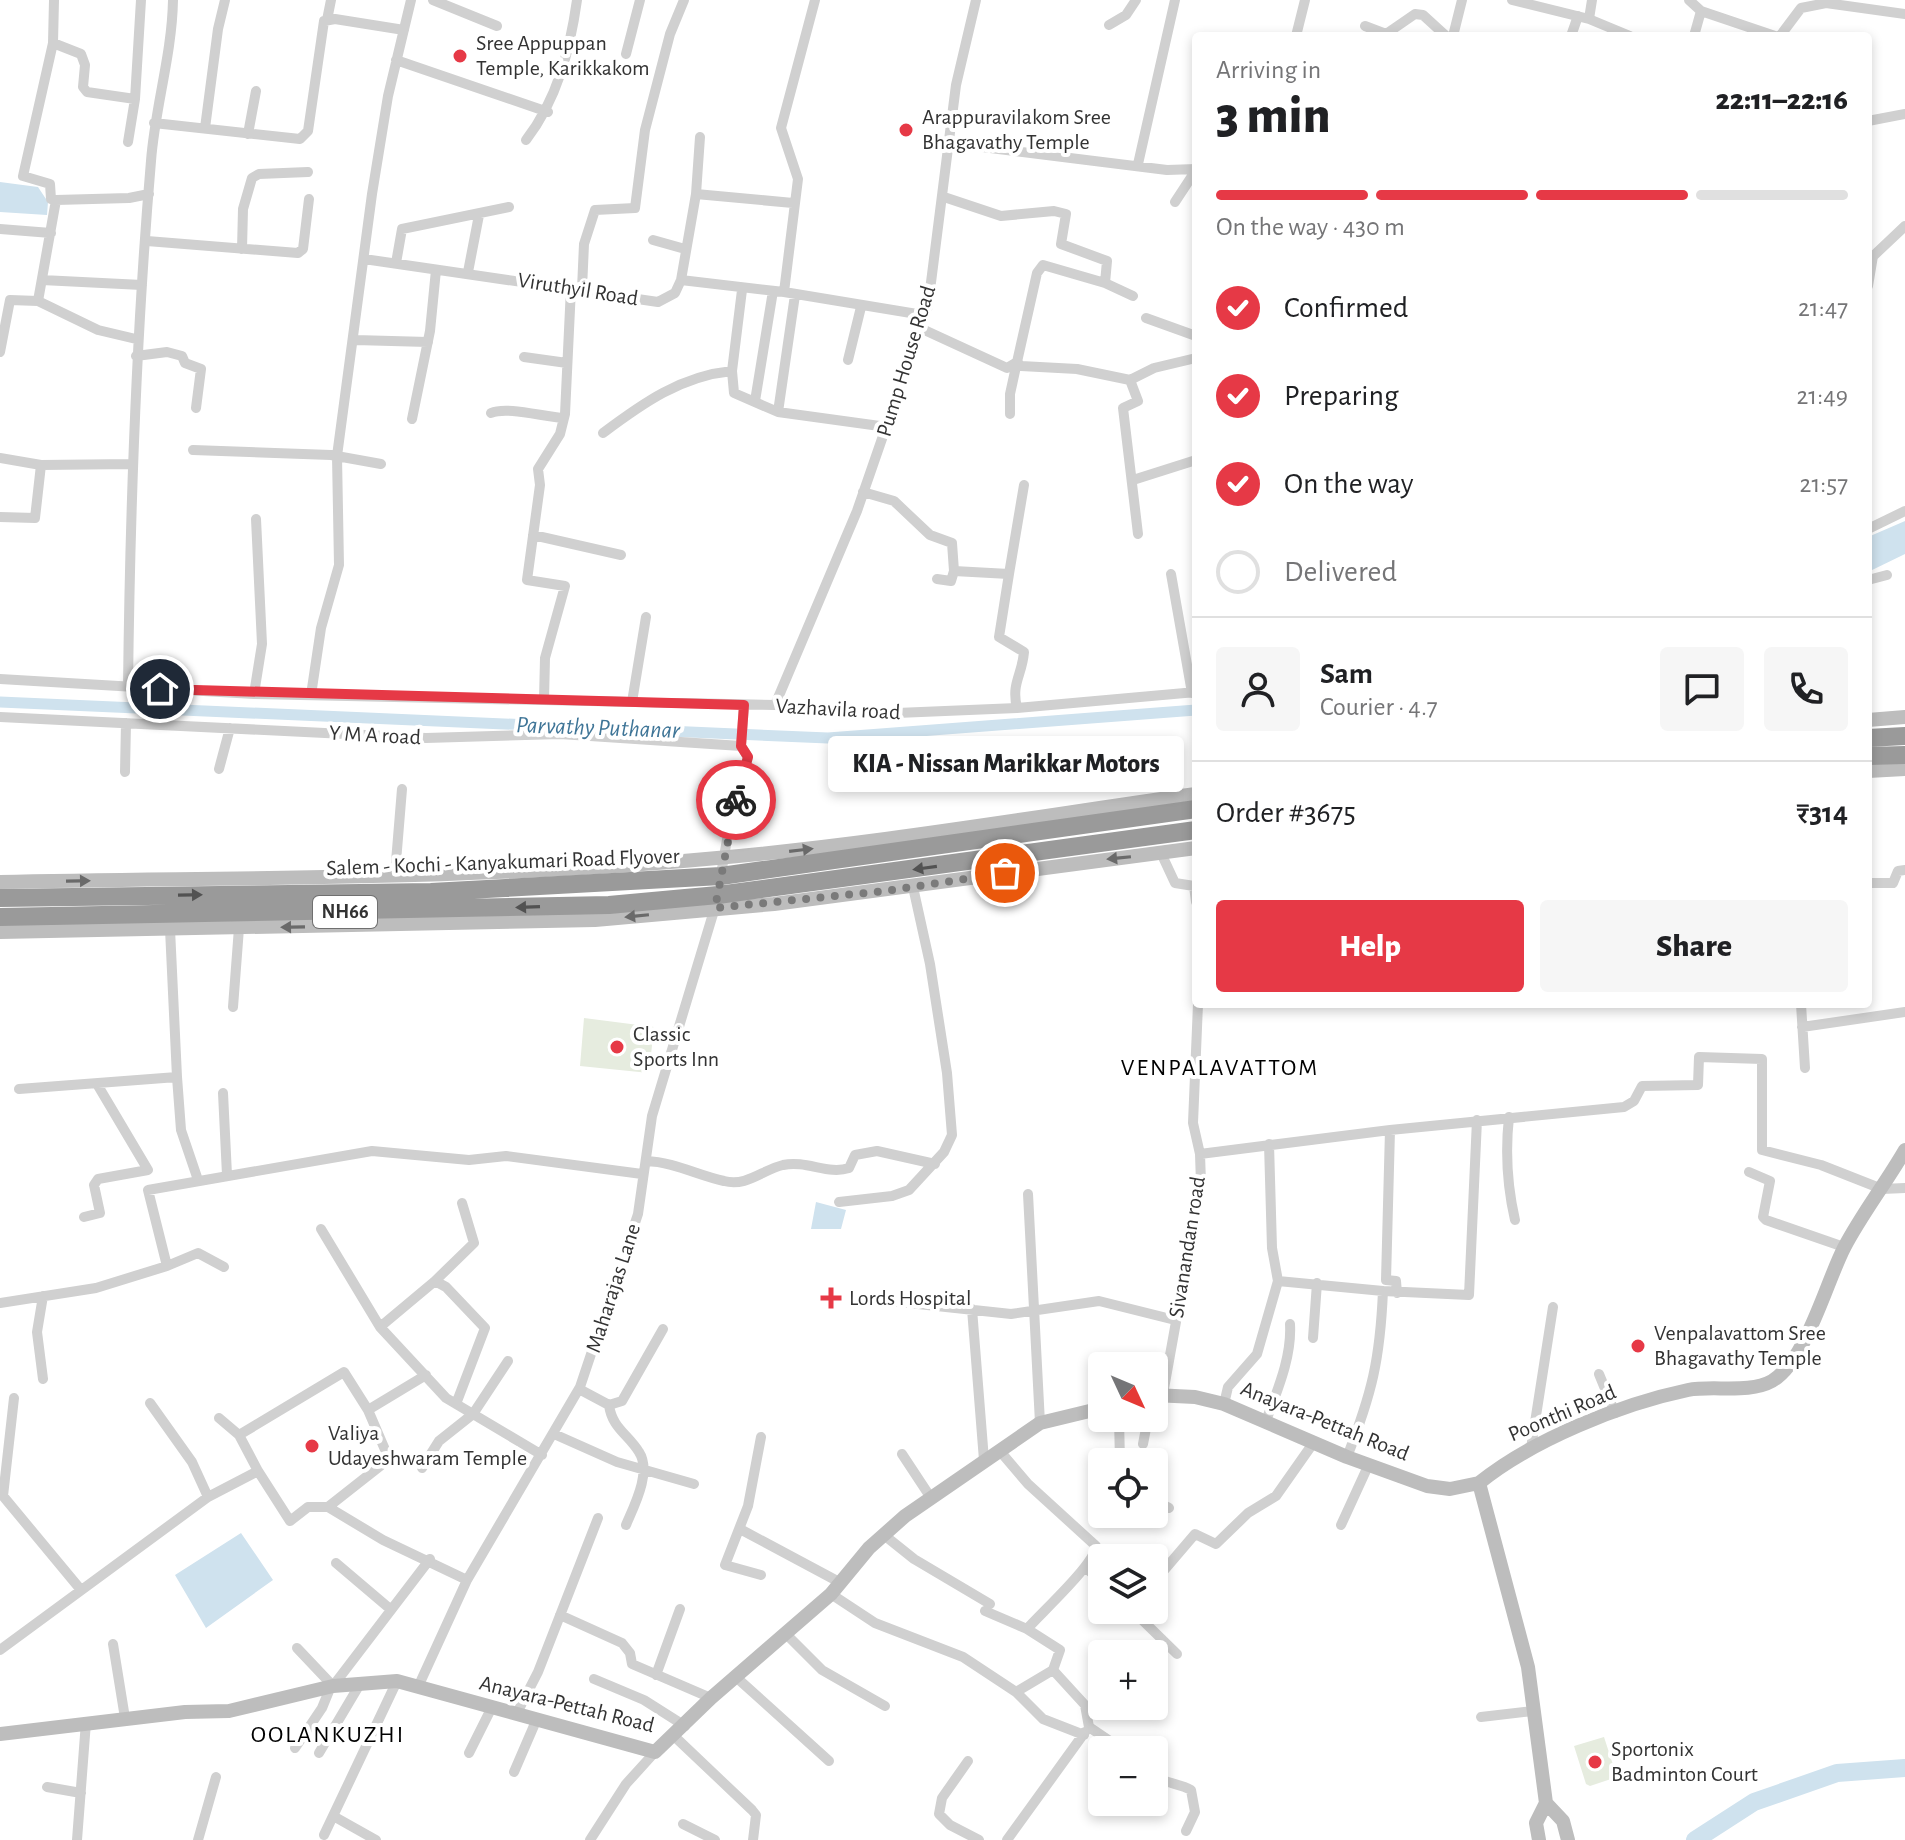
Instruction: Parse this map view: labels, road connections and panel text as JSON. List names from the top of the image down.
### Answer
{
  "streets": {
    "highway": ["Salem - Kochi - Kanyakumari Road Flyover", "NH66"],
    "main road": ["Poonthi Road", "Anayara-Pettah Road"],
    "street": [
      "Viruthyil Road",
      "Pump House Road",
      "Vazhavila road",
      "Y M A road",
      "Sivanandan road",
      "Maharajas Lane"
    ]
  },
  "crossings": [
    ["Pump House Road", "Vazhavila road"],
    ["Vazhavila road", "Maharajas Lane"],
    ["Y M A road", "Maharajas Lane"],
    ["Salem - Kochi - Kanyakumari Road Flyover", "Maharajas Lane"],
    ["Maharajas Lane", "Anayara-Pettah Road"],
    ["Poonthi Road", "Anayara-Pettah Road"]
  ],
  "districts": ["VENPALAVATTOM", "OOLANKUZHI"],
  "water": ["Parvathy Puthanar"],
  "places": {
    "other": [
      "Sree Appuppan Temple, Karikkakom",
      "Arappuravilakom Sree Bhagavathy Temple",
      "KIA - Nissan Marikkar Motors",
      "Classic Sports Inn",
      "Venpalavattom Sree Bhagavathy Temple",
      "Valiya Udayeshwaram Temple",
      "Sportonix Badminton Court"
    ],
    "health": ["Lords Hospital"]
  },
  "north": "bottom right",
  "page": {
    "heading": ["3 min", "Arriving in", "22:11–22:16"],
    "panel": [
      "Sam",
      "Courier · 4.7",
      "Order #3675",
      "₹314"
    ],
    "bar": "On the way · 430 m",
    "list": [
      ["Confirmed", "21:47"],
      ["Preparing", "21:49"],
      ["On the way", "21:57"],
      "Delivered"
    ],
    "bubble": "KIA - Nissan Marikkar Motors",
    "buttons": ["Help", "Share"],
    "map_buttons": ["+", "−"]
  }
}
